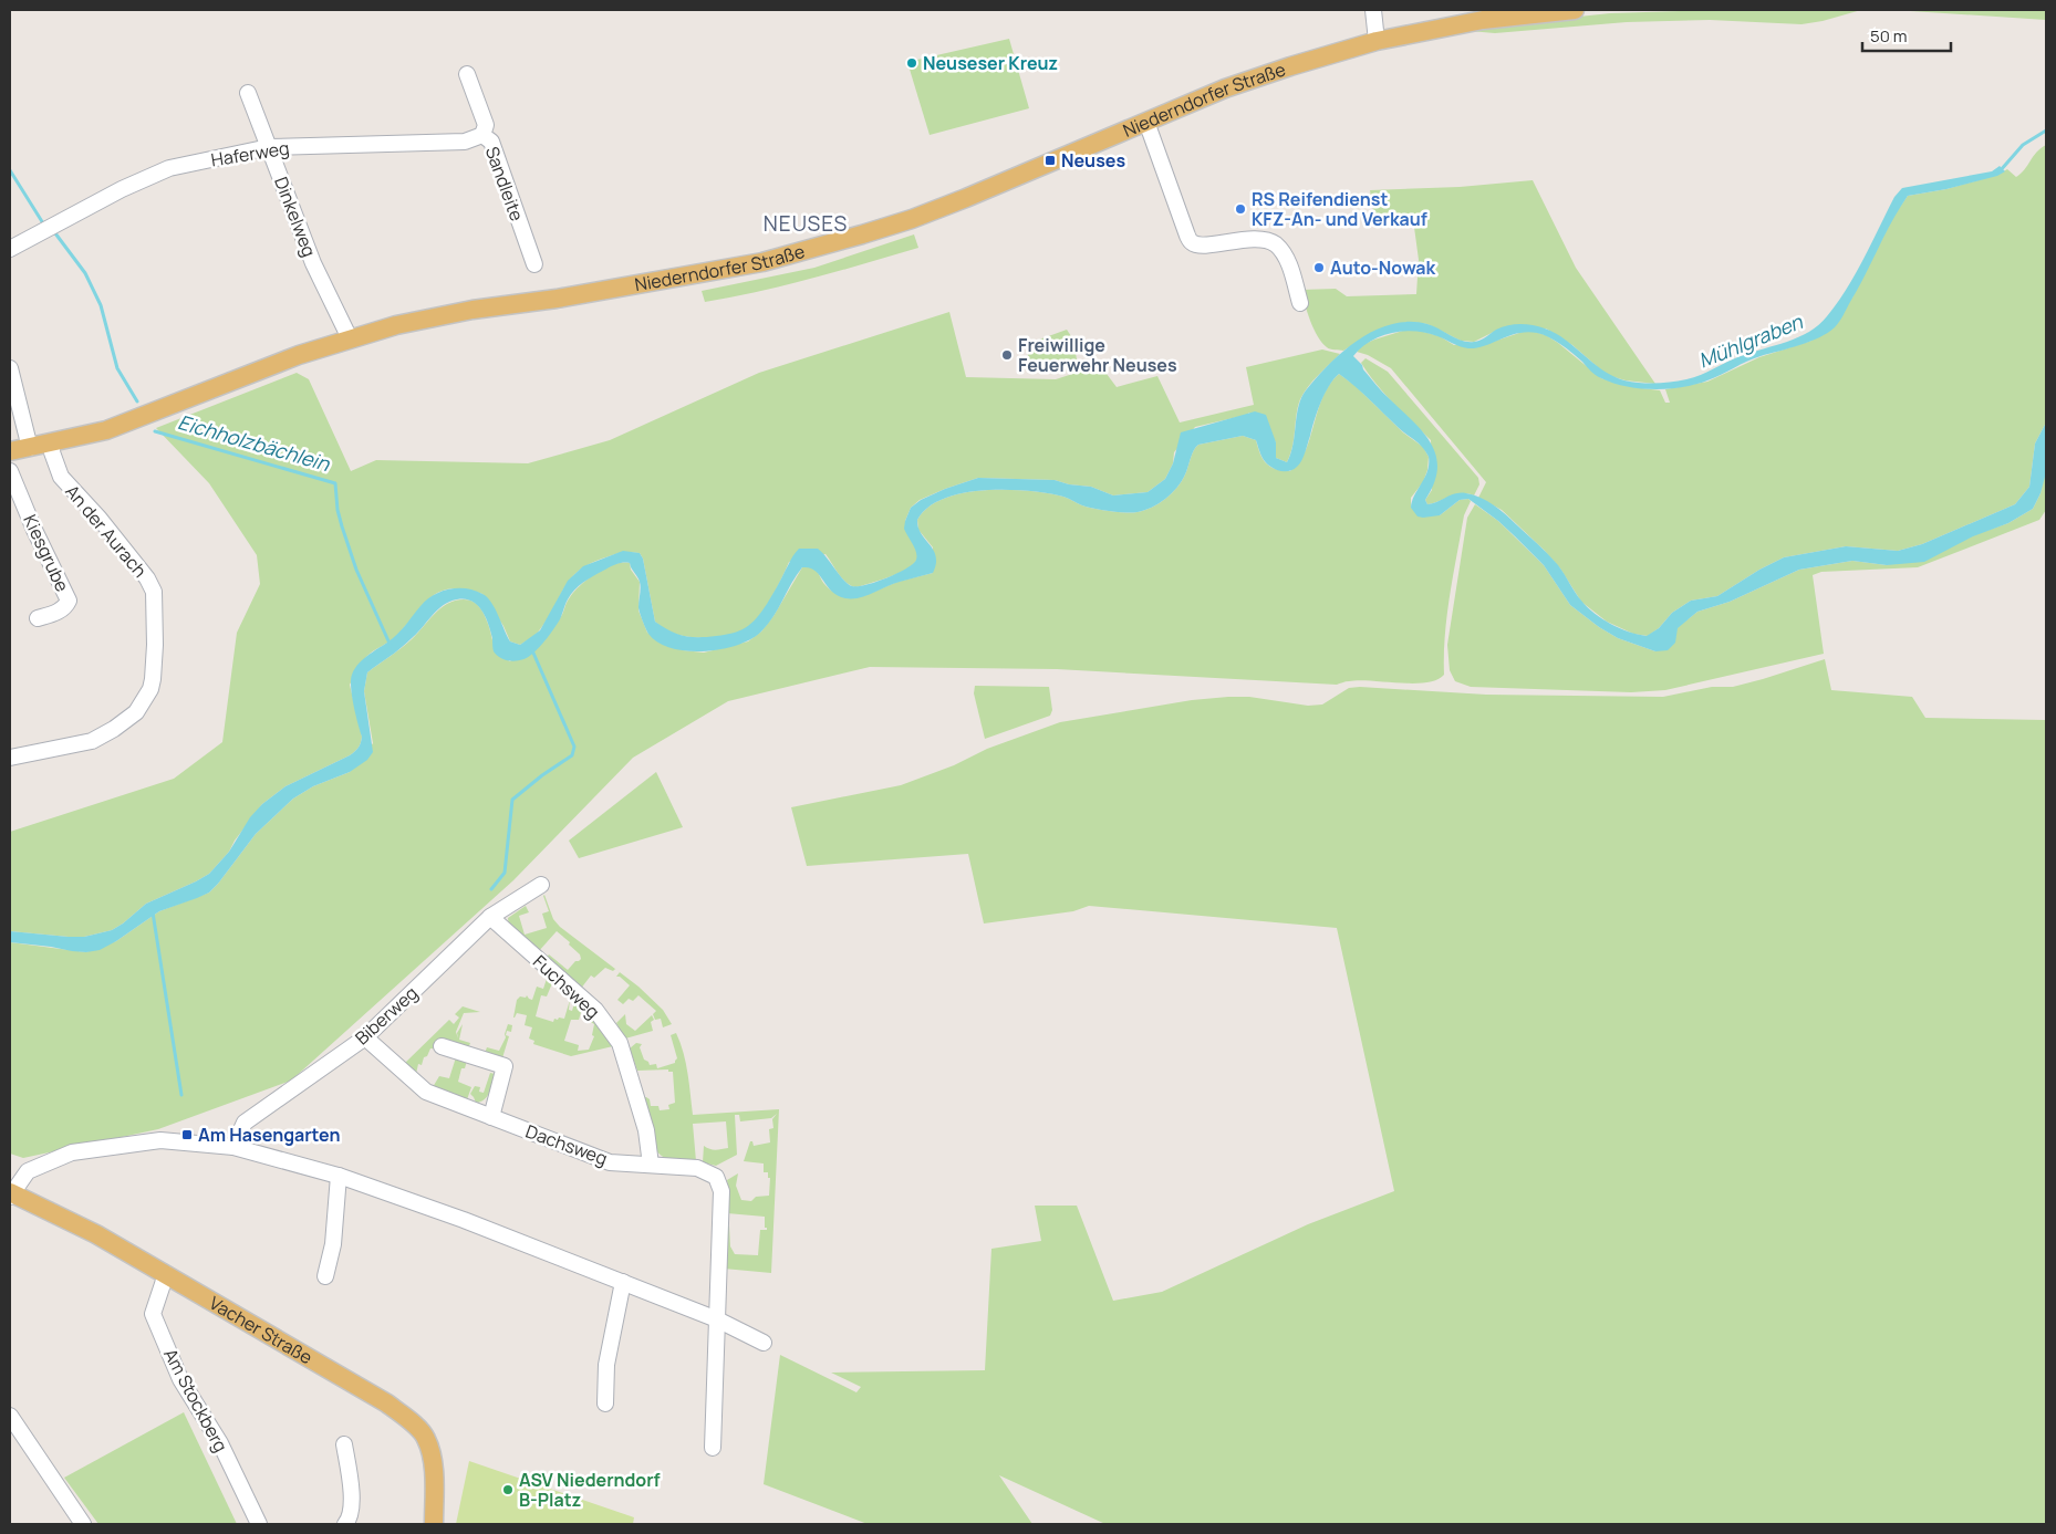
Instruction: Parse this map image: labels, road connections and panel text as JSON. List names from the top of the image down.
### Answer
{
  "streets": {
    "main road": ["Niederndorfer Straße", "Vacher Straße"],
    "street": [
      "Haferweg",
      "Sandleite",
      "Dinkelweg",
      "An der Aurach",
      "Kiesgrube",
      "Fuchsweg",
      "Biberweg",
      "Dachsweg",
      "Am Stockberg"
    ]
  },
  "crossings": [
    ["Niederndorfer Straße", "Dinkelweg"],
    ["Niederndorfer Straße", "An der Aurach"],
    ["Haferweg", "Sandleite"],
    ["Haferweg", "Dinkelweg"],
    ["Fuchsweg", "Biberweg"],
    ["Fuchsweg", "Dachsweg"],
    ["Biberweg", "Dachsweg"],
    ["Vacher Straße", "Am Stockberg"]
  ],
  "districts": ["NEUSES"],
  "water": ["Mühlgraben", "Eichholzbächlein"],
  "places": {
    "other": [
      "Neuseser Kreuz",
      "RS Reifendienst KFZ-An- und Verkauf",
      "Auto-Nowak",
      "Freiwillige Feuerwehr Neuses",
      "ASV Niederndorf B-Platz"
    ],
    "transit": ["Neuses", "Am Hasengarten"]
  },
  "scale_bar": "50 m"
}
